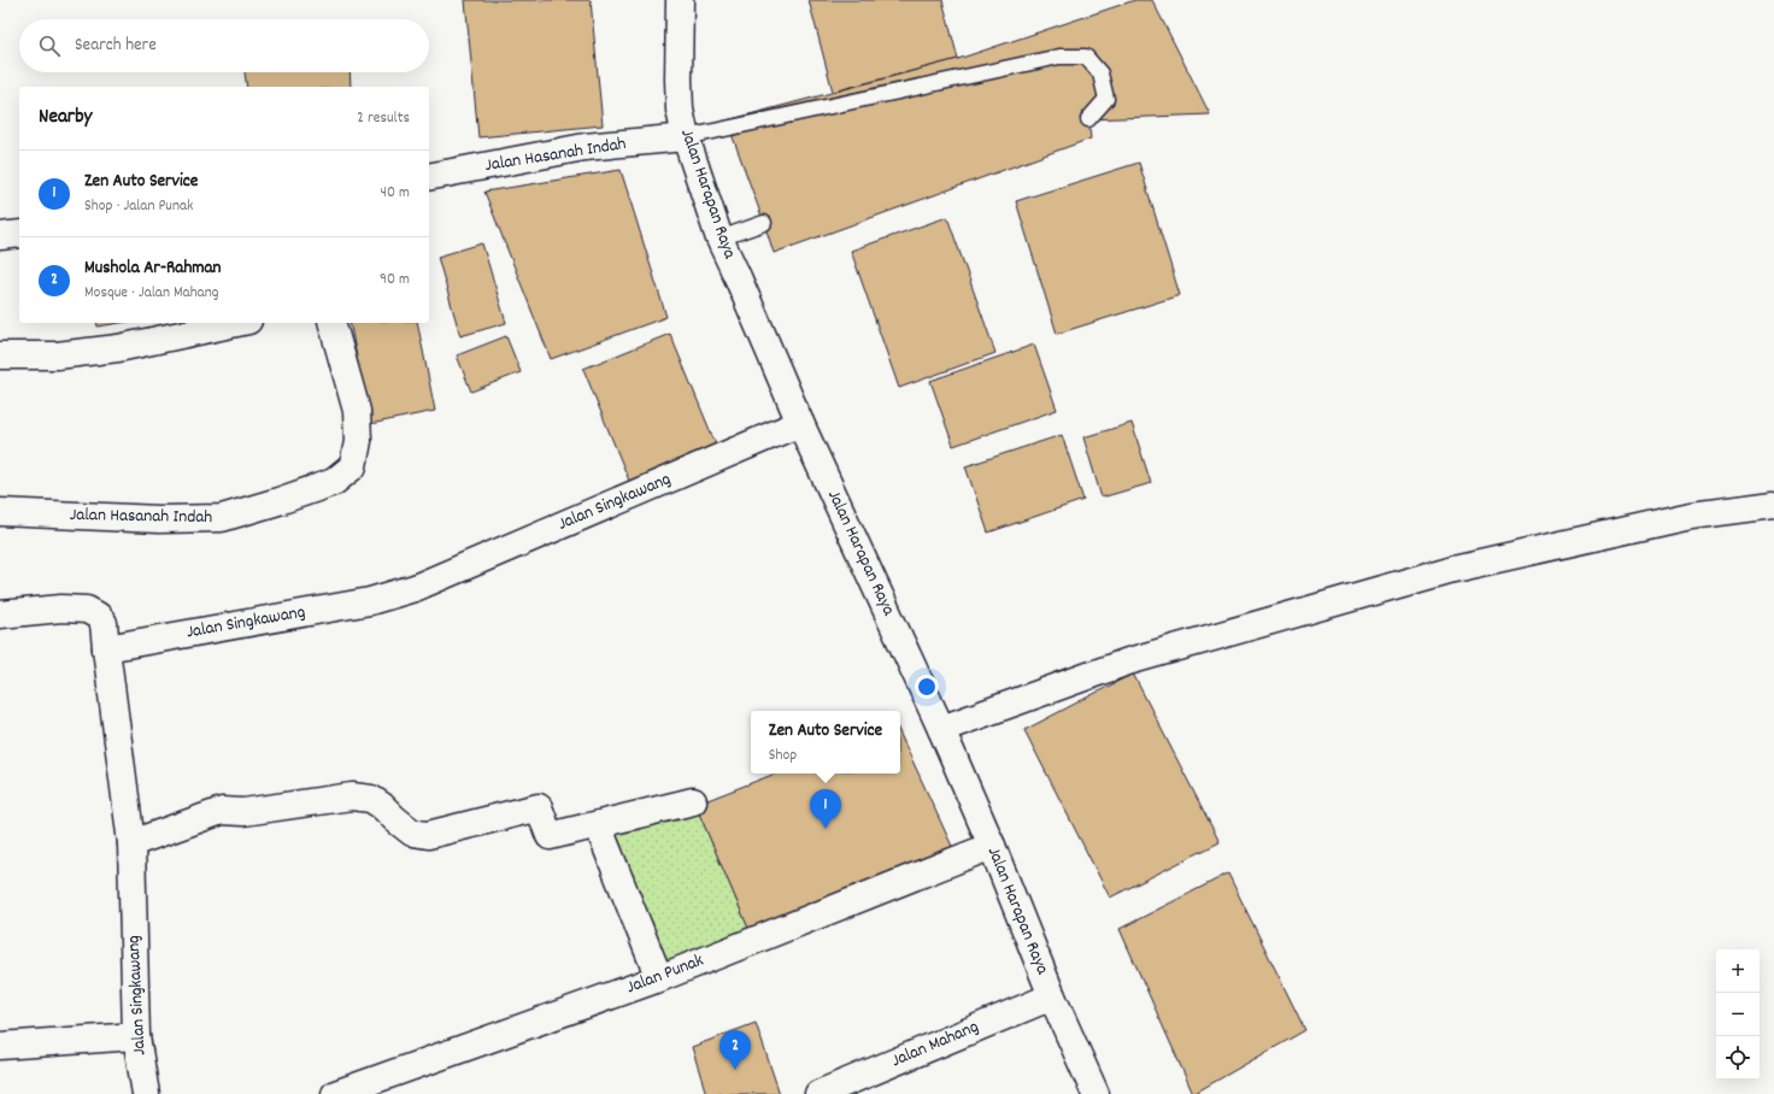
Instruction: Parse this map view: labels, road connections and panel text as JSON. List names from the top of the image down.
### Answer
{
  "streets": {
    "street": [
      "Jalan Hasanah Indah",
      "Jalan Harapan Raya",
      "Jalan Singkawang",
      "Jalan Punak",
      "Jalan Mahang"
    ]
  },
  "crossings": [
    ["Jalan Hasanah Indah", "Jalan Harapan Raya"],
    ["Jalan Harapan Raya", "Jalan Singkawang"],
    ["Jalan Harapan Raya", "Jalan Punak"],
    ["Jalan Harapan Raya", "Jalan Mahang"]
  ],
  "page": {
    "search": "Search here",
    "heading": ["Nearby", "2 results"],
    "list": [
      {
        "mark": "1",
        "name": "Zen Auto Service",
        "note": "Shop · Jalan Punak",
        "value": "40 m"
      },
      {
        "mark": "2",
        "name": "Mushola Ar-Rahman",
        "note": "Mosque · Jalan Mahang",
        "value": "90 m"
      }
    ],
    "popup": ["Zen Auto Service", "Shop"],
    "pins": ["1", "2"],
    "map_buttons": ["+", "−"]
  }
}
